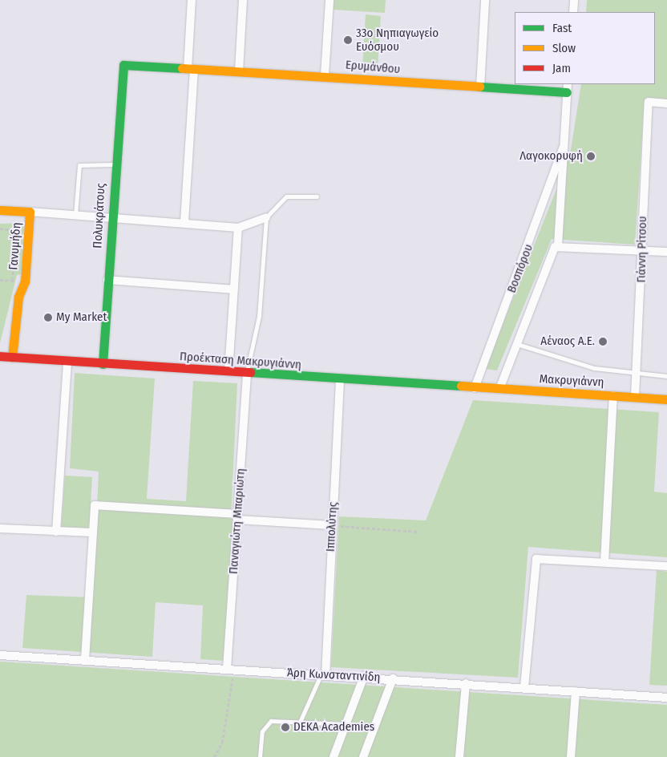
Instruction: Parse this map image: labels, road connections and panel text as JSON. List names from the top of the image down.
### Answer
{
  "streets": {
    "street": [
      "Ερυμάνθου",
      "Πολυκράτους",
      "Γανυμήδη",
      "Γιάννη Ρίτσου",
      "Βοσπόρου",
      "Προέκταση Μακρυγιάννη",
      "Μακρυγιάννη",
      "Παναγιώτη Μπαριώτη",
      "Ιππολύτης",
      "Άρη Κωνσταντινίδη"
    ]
  },
  "crossings": [
    ["Ερυμάνθου", "Πολυκράτους"],
    ["Πολυκράτους", "Προέκταση Μακρυγιάννη"],
    ["Γανυμήδη", "Προέκταση Μακρυγιάννη"],
    ["Γιάννη Ρίτσου", "Μακρυγιάννη"],
    ["Βοσπόρου", "Προέκταση Μακρυγιάννη"],
    ["Βοσπόρου", "Μακρυγιάννη"],
    ["Προέκταση Μακρυγιάννη", "Μακρυγιάννη"],
    ["Προέκταση Μακρυγιάννη", "Παναγιώτη Μπαριώτη"],
    ["Προέκταση Μακρυγιάννη", "Ιππολύτης"],
    ["Παναγιώτη Μπαριώτη", "Άρη Κωνσταντινίδη"],
    ["Ιππολύτης", "Άρη Κωνσταντινίδη"]
  ],
  "places": [
    "33ο Νηπιαγωγείο Ευόσμου",
    "Λαγοκορυφή",
    "Μy Μarket",
    "Αέναος Α.Ε.",
    "DEKA Academies"
  ],
  "legend": ["Fast", "Slow", "Jam"]
}
